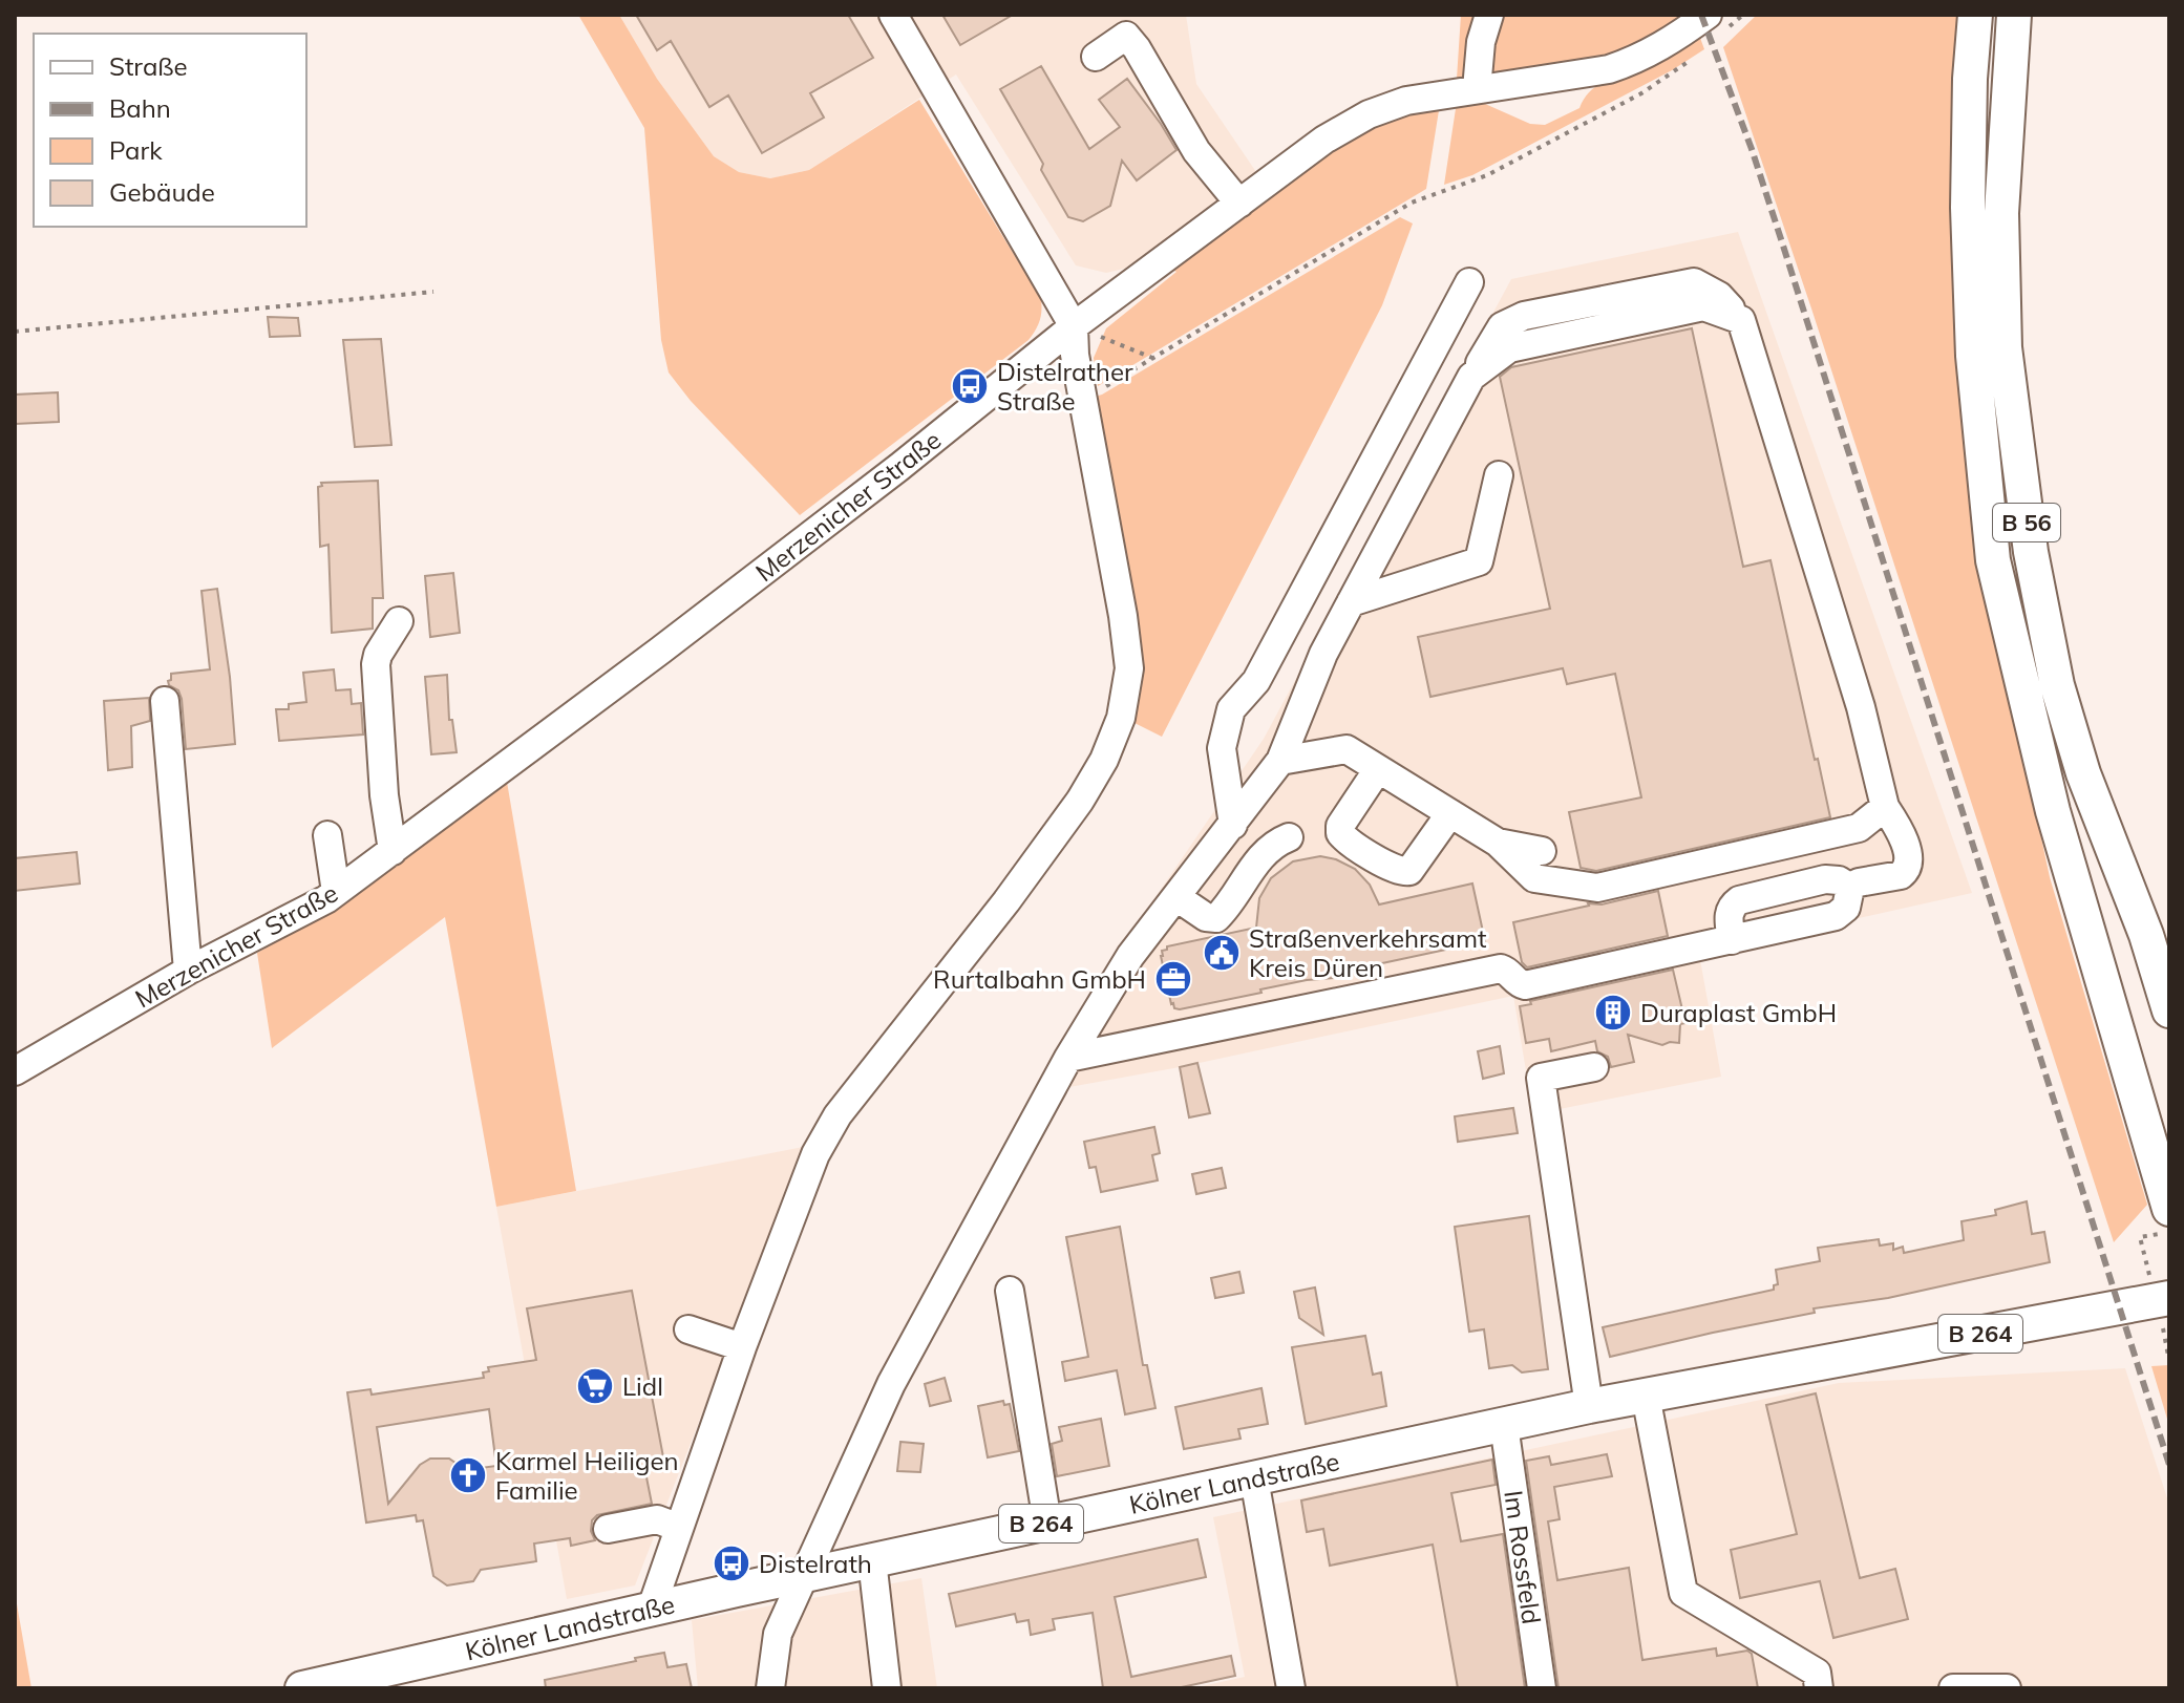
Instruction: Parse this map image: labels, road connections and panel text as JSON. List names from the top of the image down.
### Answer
{
  "streets": {
    "main road": ["B 56", "B 264", "Kölner Landstraße"],
    "street": ["Merzenicher Straße", "Im Rossfeld"]
  },
  "crossings": [
    ["Kölner Landstraße", "Im Rossfeld"]
  ],
  "places": {
    "bus stop": ["Distelrather Straße", "Distelrath"],
    "public building": ["Straßenverkehrsamt Kreis Düren"],
    "office": ["Rurtalbahn GmbH"],
    "building": ["Duraplast GmbH"],
    "supermarket": ["Lidl"],
    "church": ["Karmel Heiligen Familie"]
  },
  "legend": [
    "Straße",
    "Bahn",
    "Park",
    "Gebäude"
  ]
}
